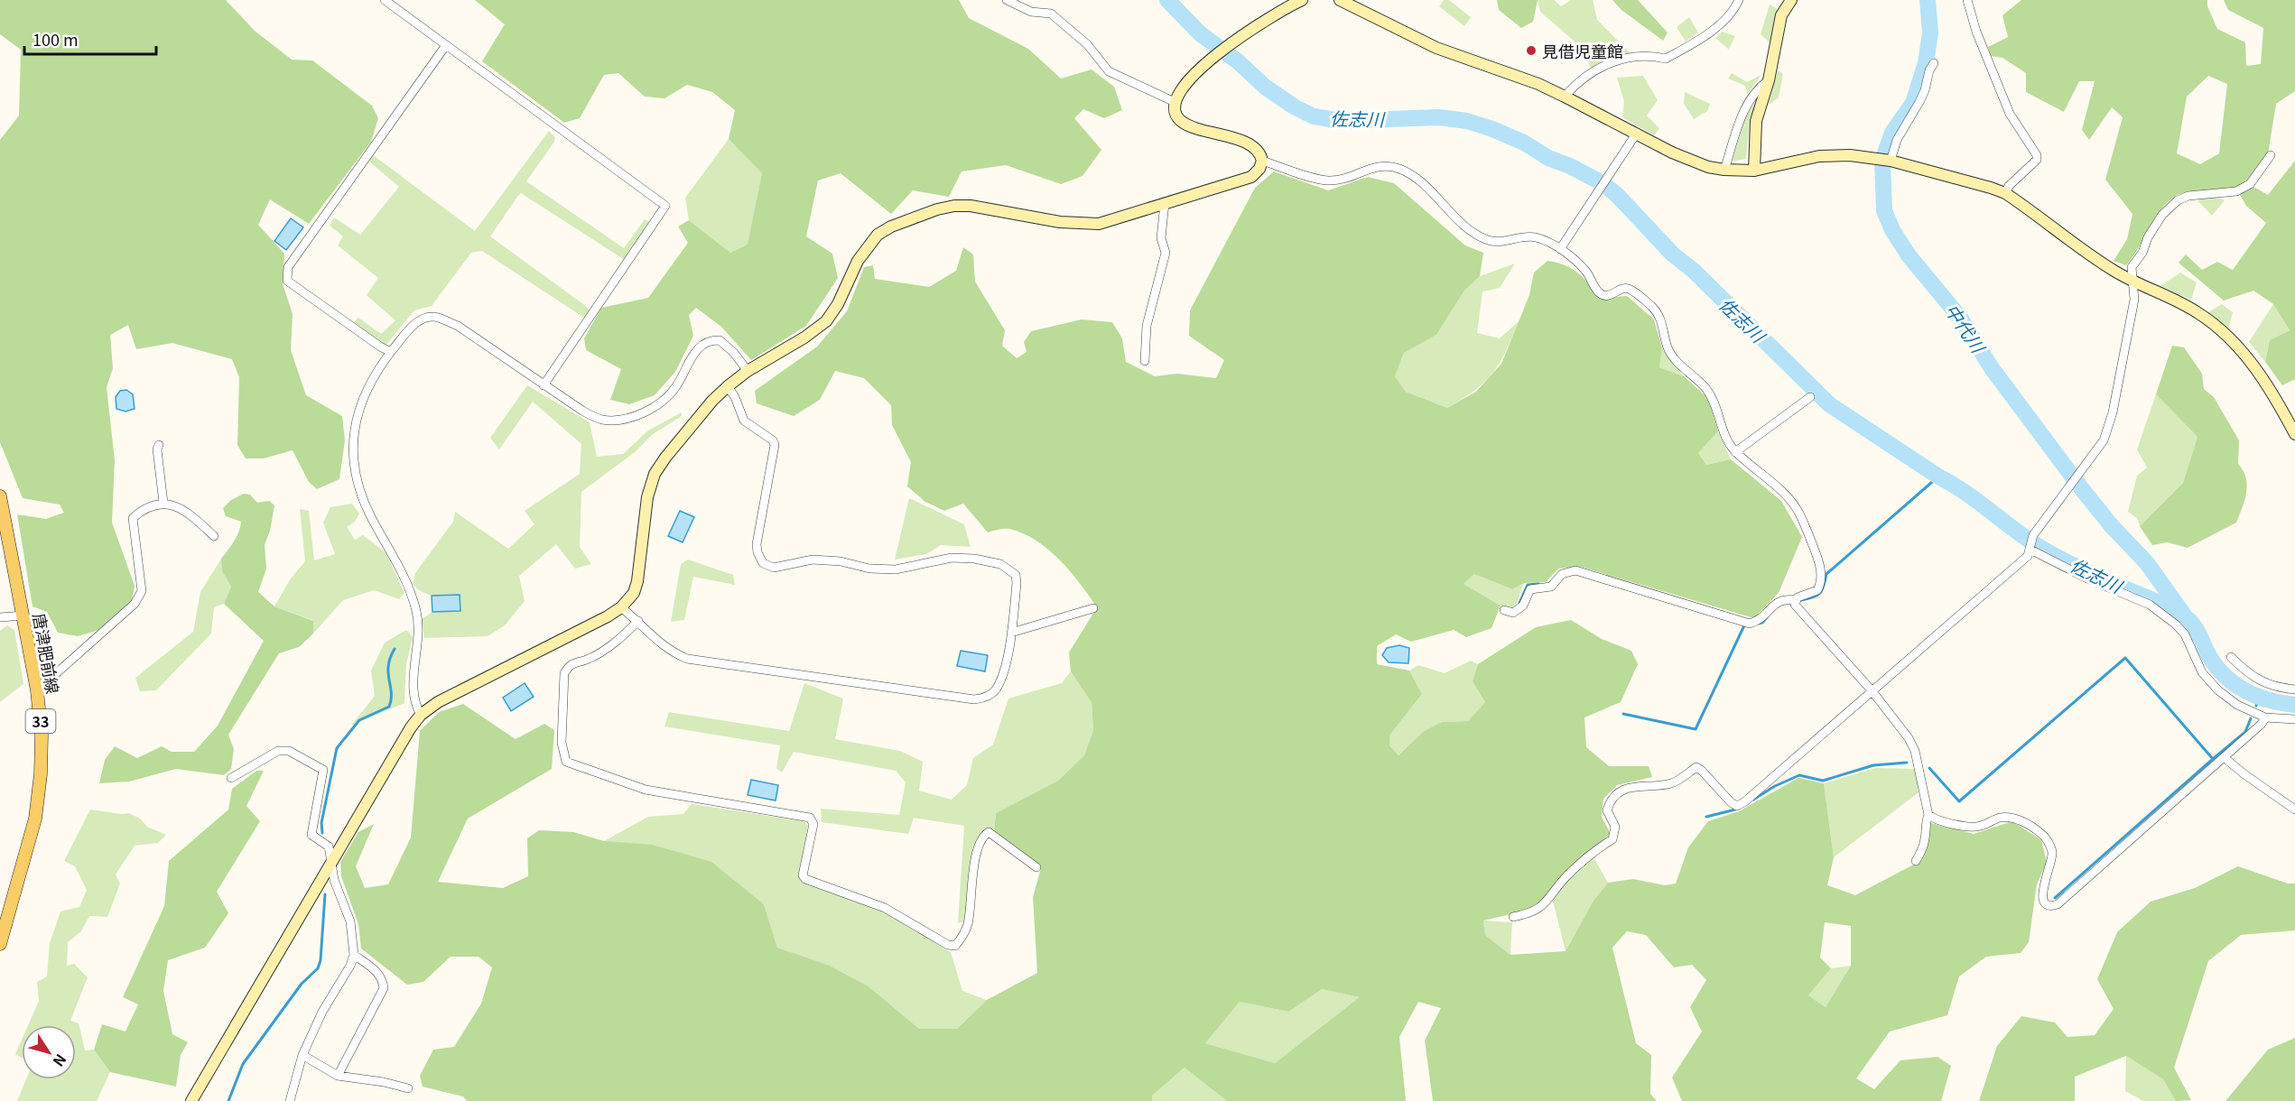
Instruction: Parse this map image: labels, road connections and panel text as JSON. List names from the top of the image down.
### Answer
{
  "streets": {
    "main road": ["唐津肥前線", "33"]
  },
  "water": ["佐志川", "中代川"],
  "places": ["見借児童館"],
  "scale_bar": "100 m",
  "north": "bottom right"
}
